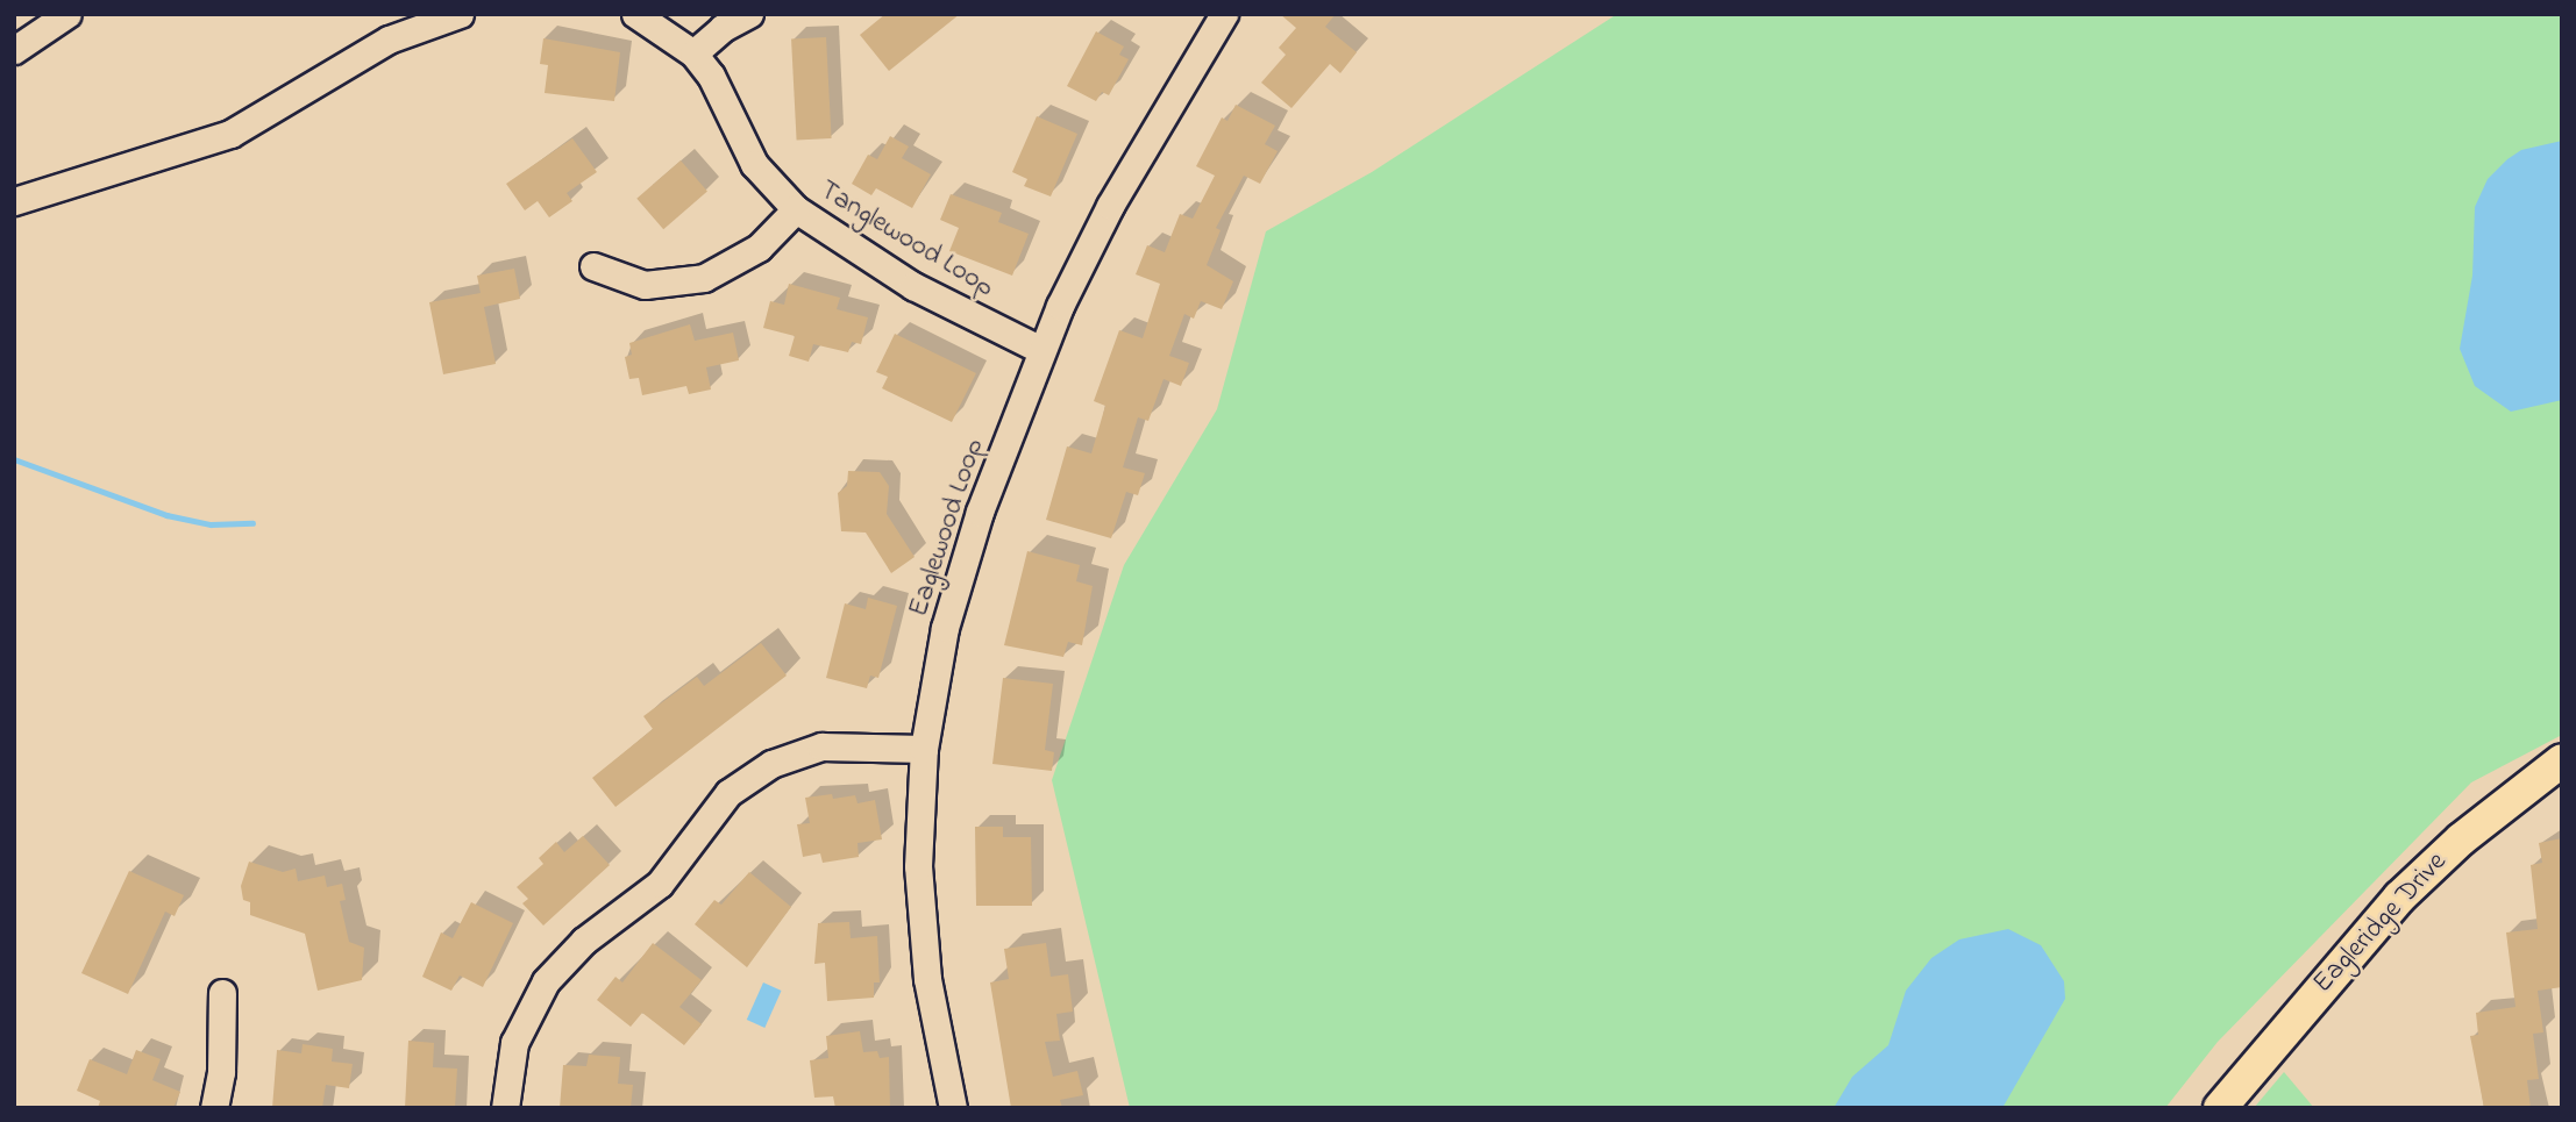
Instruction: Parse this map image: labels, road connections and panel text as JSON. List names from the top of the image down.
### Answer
{
  "streets": {
    "main road": ["Eagleridge Drive"],
    "street": ["Tanglewood Loop", "Eaglewood Loop"]
  },
  "crossings": [
    ["Tanglewood Loop", "Eaglewood Loop"]
  ]
}
